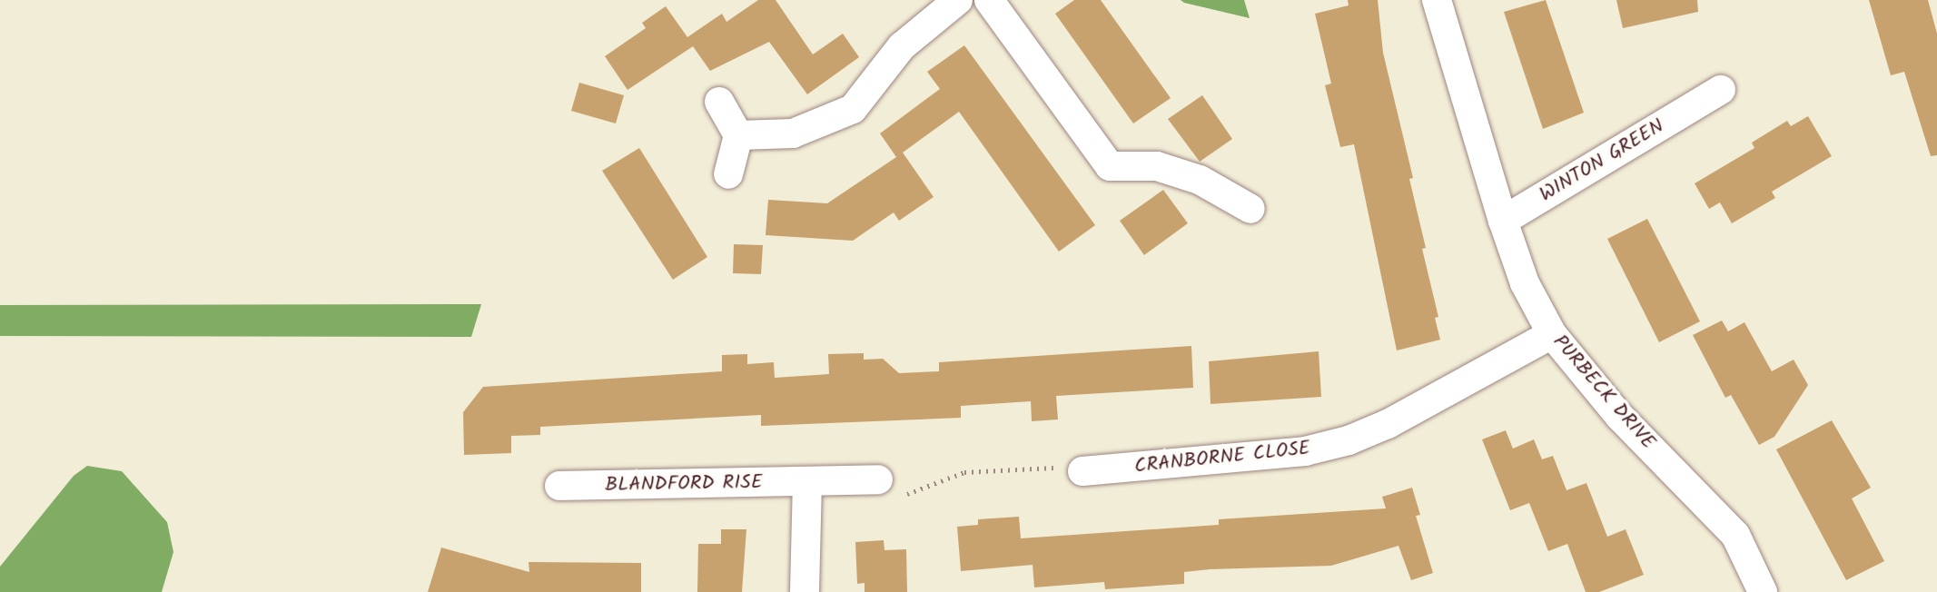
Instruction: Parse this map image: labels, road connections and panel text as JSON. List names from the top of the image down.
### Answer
{
  "streets": {
    "street": [
      "WINTON GREEN",
      "PURBECK DRIVE",
      "CRANBORNE CLOSE",
      "BLANDFORD RISE"
    ]
  },
  "crossings": [
    ["WINTON GREEN", "PURBECK DRIVE"],
    ["PURBECK DRIVE", "CRANBORNE CLOSE"]
  ]
}
